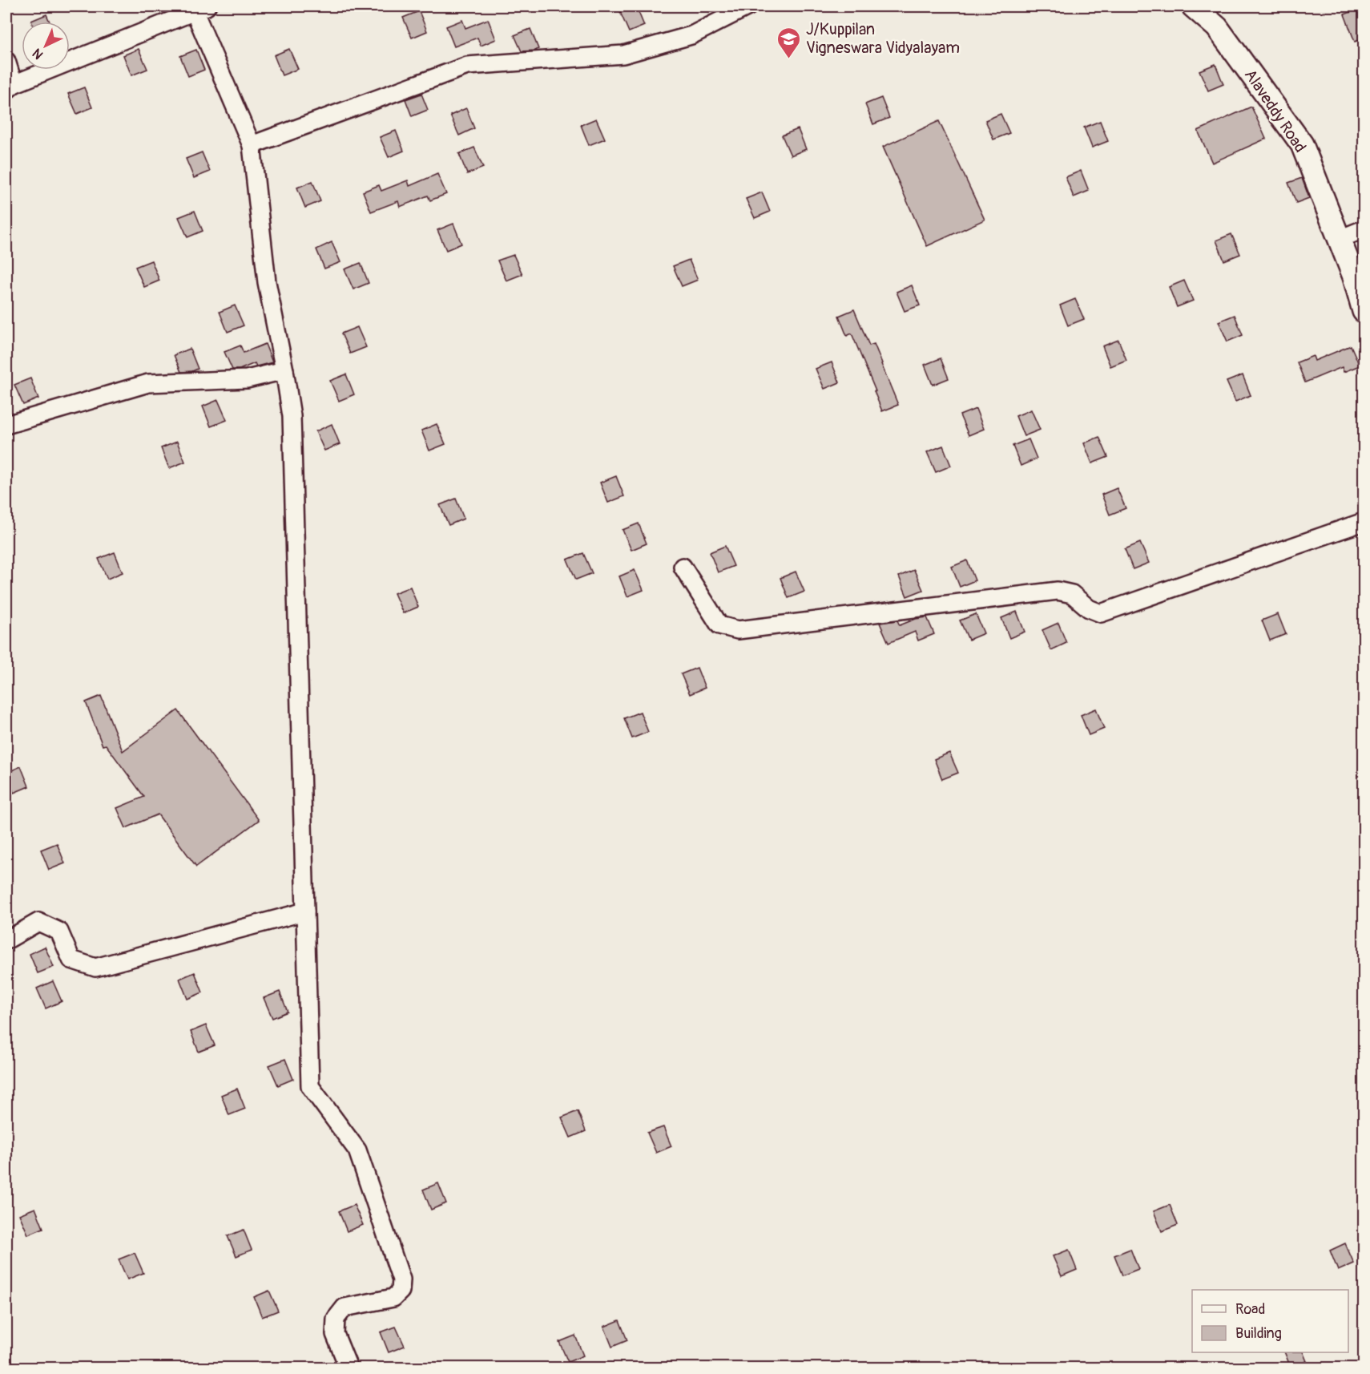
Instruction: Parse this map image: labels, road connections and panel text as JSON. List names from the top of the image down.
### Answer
{
  "streets": {
    "street": ["Alaveddy Road"]
  },
  "places": {
    "school or university": ["J/Kuppilan Vigneswara Vidyalayam"]
  },
  "legend": ["Road", "Building"],
  "north": "bottom left"
}
